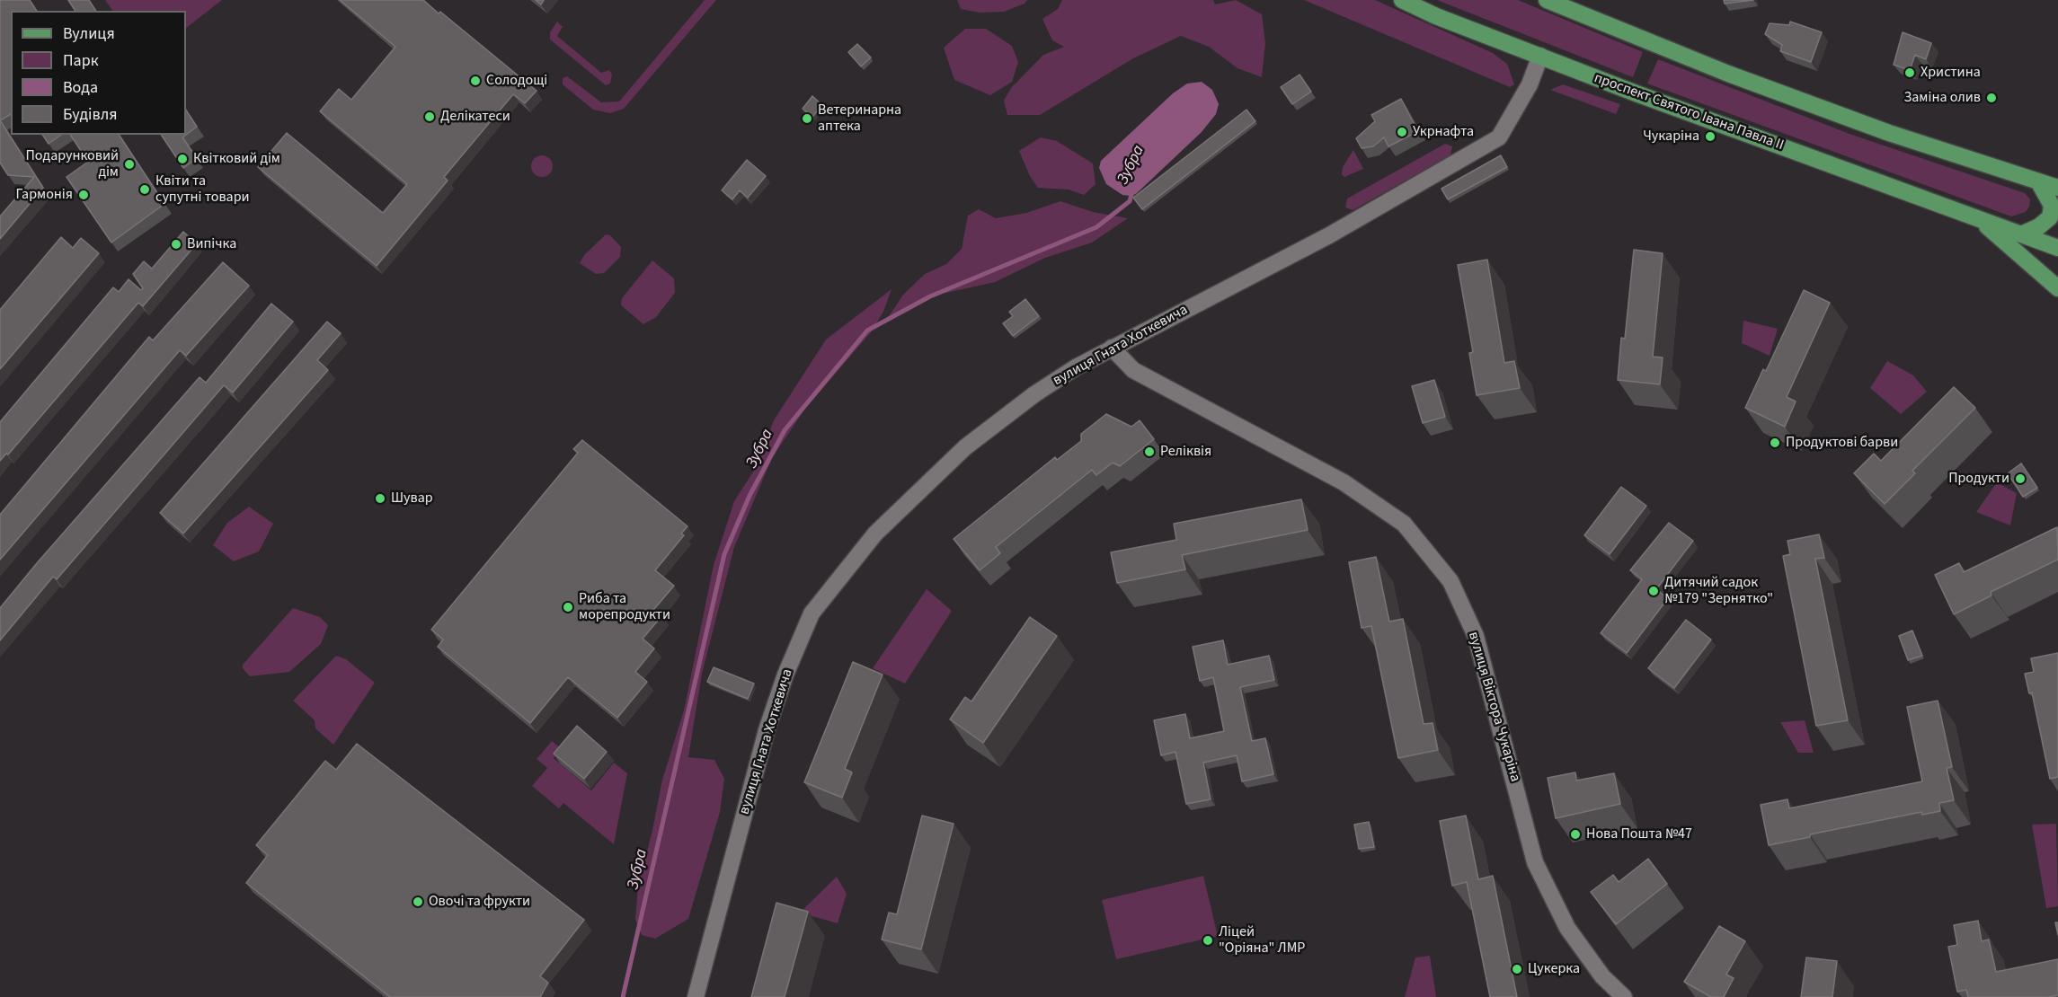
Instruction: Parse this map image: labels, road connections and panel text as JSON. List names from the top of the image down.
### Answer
{
  "streets": {
    "main road": ["проспект Святого Івана Павла II"],
    "street": ["вулиця Гната Хоткевича", "вулиця Віктора Чукаріна"]
  },
  "crossings": [
    ["проспект Святого Івана Павла II", "вулиця Гната Хоткевича"],
    ["вулиця Гната Хоткевича", "вулиця Віктора Чукаріна"]
  ],
  "water": ["Зубра"],
  "places": [
    "Христина",
    "Солодощі",
    "Заміна олив",
    "Делікатеси",
    "Ветеринарна аптека",
    "Укрнафта",
    "Чукаріна",
    "Квітковий дім",
    "Подарунковий дім",
    "Квіти та супутні товари",
    "Гармонія",
    "Випічка",
    "Продуктові барви",
    "Реліквія",
    "Продукти",
    "Шувар",
    "Дитячий садок №179 \"Зернятко\"",
    "Риба та морепродукти",
    "Нова Пошта №47",
    "Овочі та фрукти",
    "Ліцей \"Оріяна\" ЛМР",
    "Цукерка"
  ],
  "legend": [
    "Вулиця",
    "Парк",
    "Вода",
    "Будівля"
  ]
}
